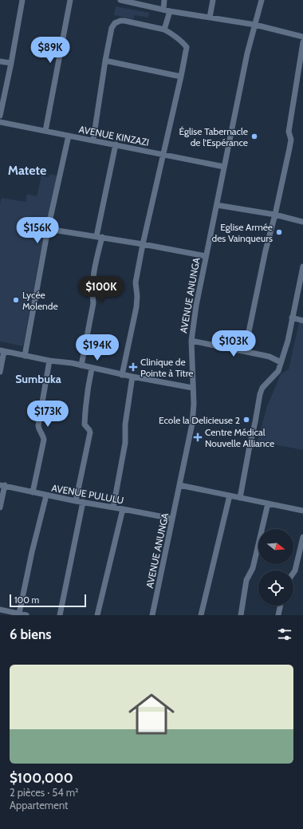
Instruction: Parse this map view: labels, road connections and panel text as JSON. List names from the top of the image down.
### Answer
{
  "streets": {
    "street": ["AVENUE KINZAZI", "AVENUE ANUNGA", "AVENUE PULULU"]
  },
  "crossings": [
    ["AVENUE KINZAZI", "AVENUE ANUNGA"],
    ["AVENUE ANUNGA", "AVENUE PULULU"]
  ],
  "districts": ["Matete", "Sumbuka"],
  "places": {
    "other": [
      "Église Tabernacle de l'Espérance",
      "Eglise Armée des Vainqueurs",
      "Lycée Molende",
      "Ecole la Delicieuse 2"
    ],
    "health": ["Clinique de Pointe à Titre", "Centre Médical Nouvelle Alliance"]
  },
  "scale_bar": "100 m",
  "north": "right",
  "page": {
    "price": [
      "$89K",
      "$156K",
      "$100K",
      "$103K",
      "$194K",
      "$173K"
    ],
    "scale": "100 m",
    "heading": "6 biens",
    "list": [
      {
        "name": "$100,000",
        "note": "2 pièces · 54 m² · Appartement"
      }
    ]
  }
}
